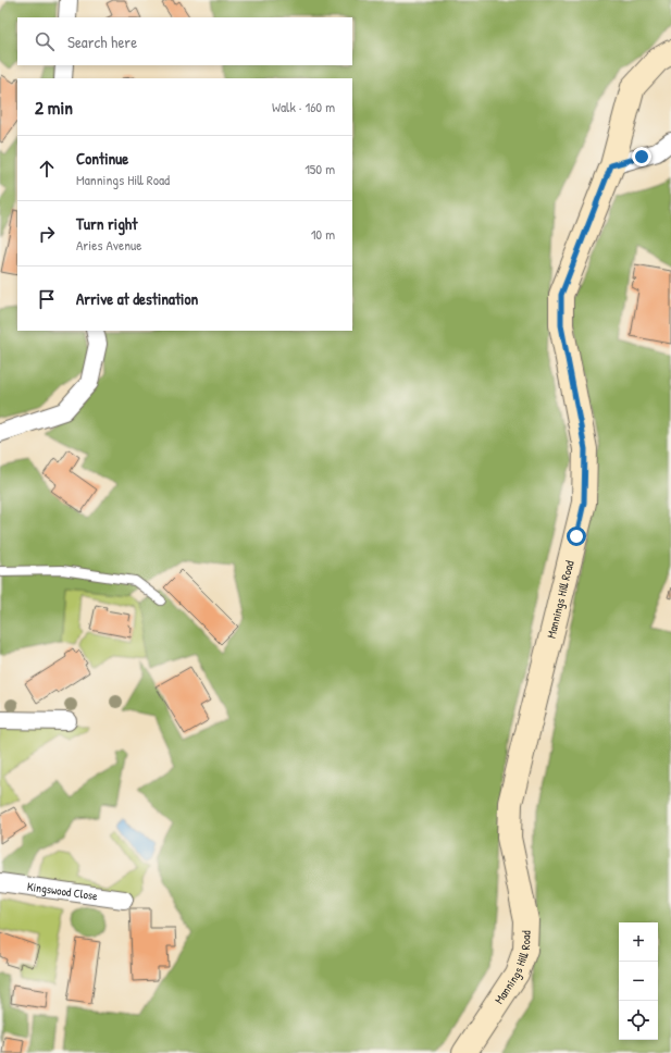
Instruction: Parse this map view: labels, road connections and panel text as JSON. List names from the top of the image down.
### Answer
{
  "streets": {
    "main road": ["Mannings Hill Road"],
    "street": ["Kingswood Close"]
  },
  "page": {
    "search": "Search here",
    "heading": ["2 min", "Walk · 160 m"],
    "list": [
      ["Continue", "Mannings Hill Road", "150 m"],
      ["Turn right", "Aries Avenue", "10 m"],
      "Arrive at destination"
    ],
    "map_buttons": ["+", "−"]
  }
}
